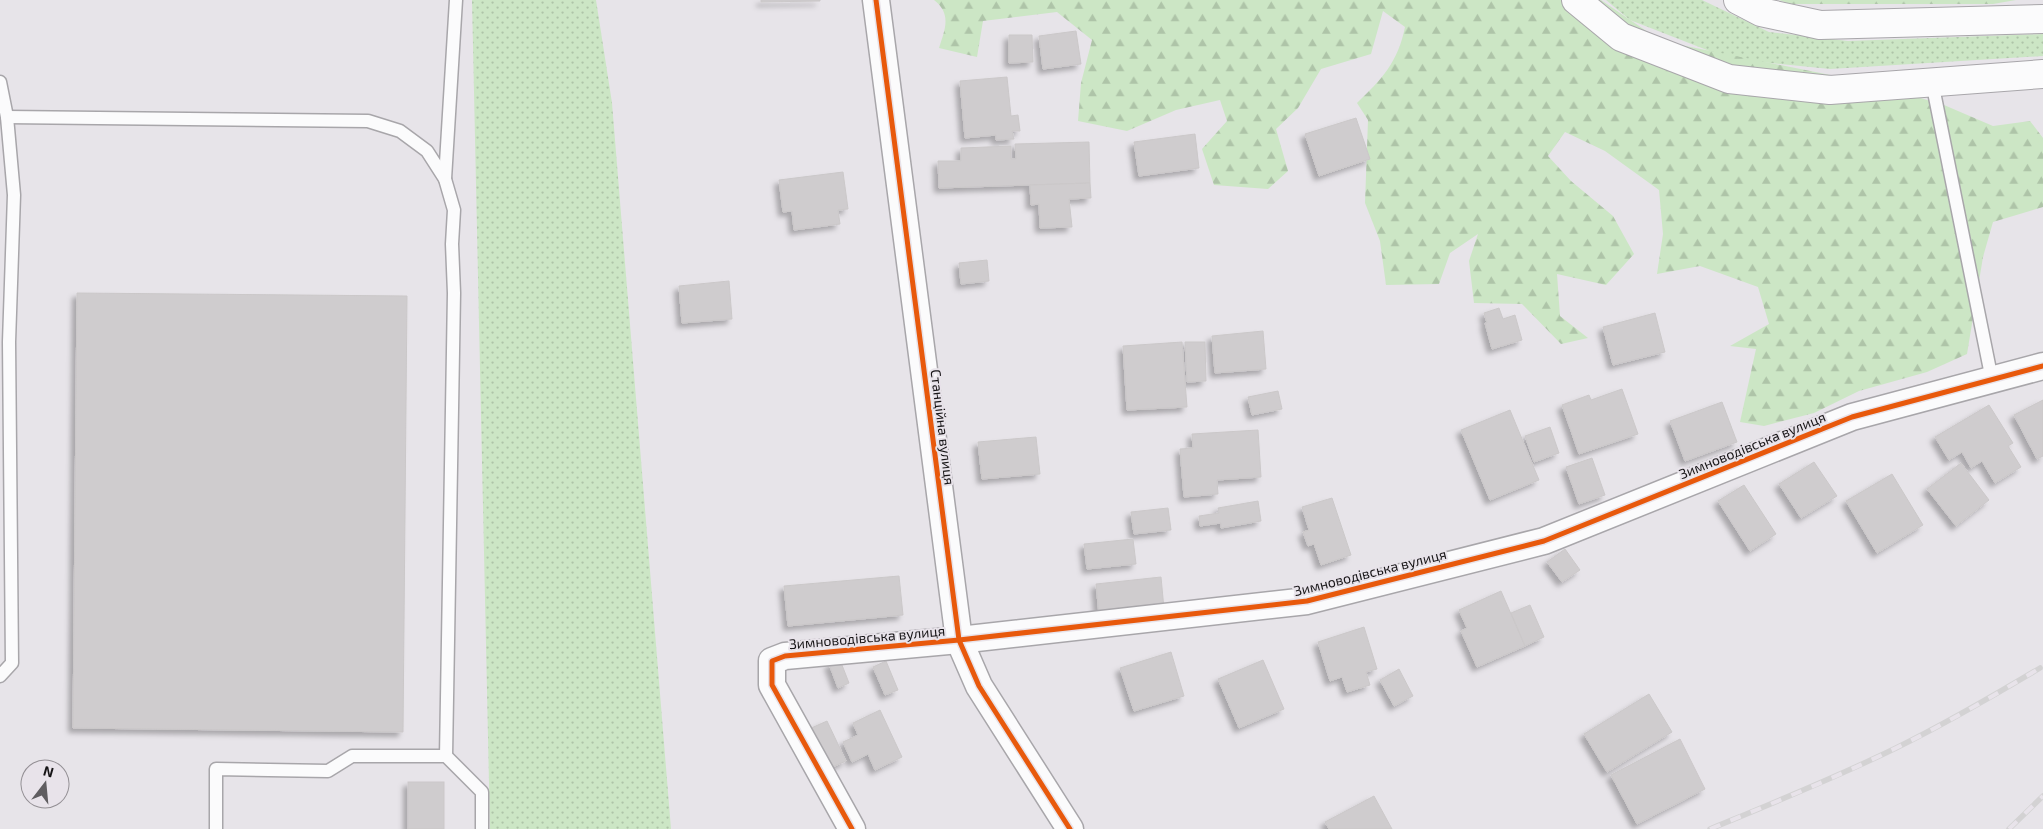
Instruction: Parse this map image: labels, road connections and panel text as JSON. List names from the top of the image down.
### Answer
{
  "streets": {
    "street": ["Станційна вулиця", "Зимноводівська вулиця"]
  },
  "crossings": [
    ["Станційна вулиця", "Зимноводівська вулиця"]
  ],
  "north": "top"
}
